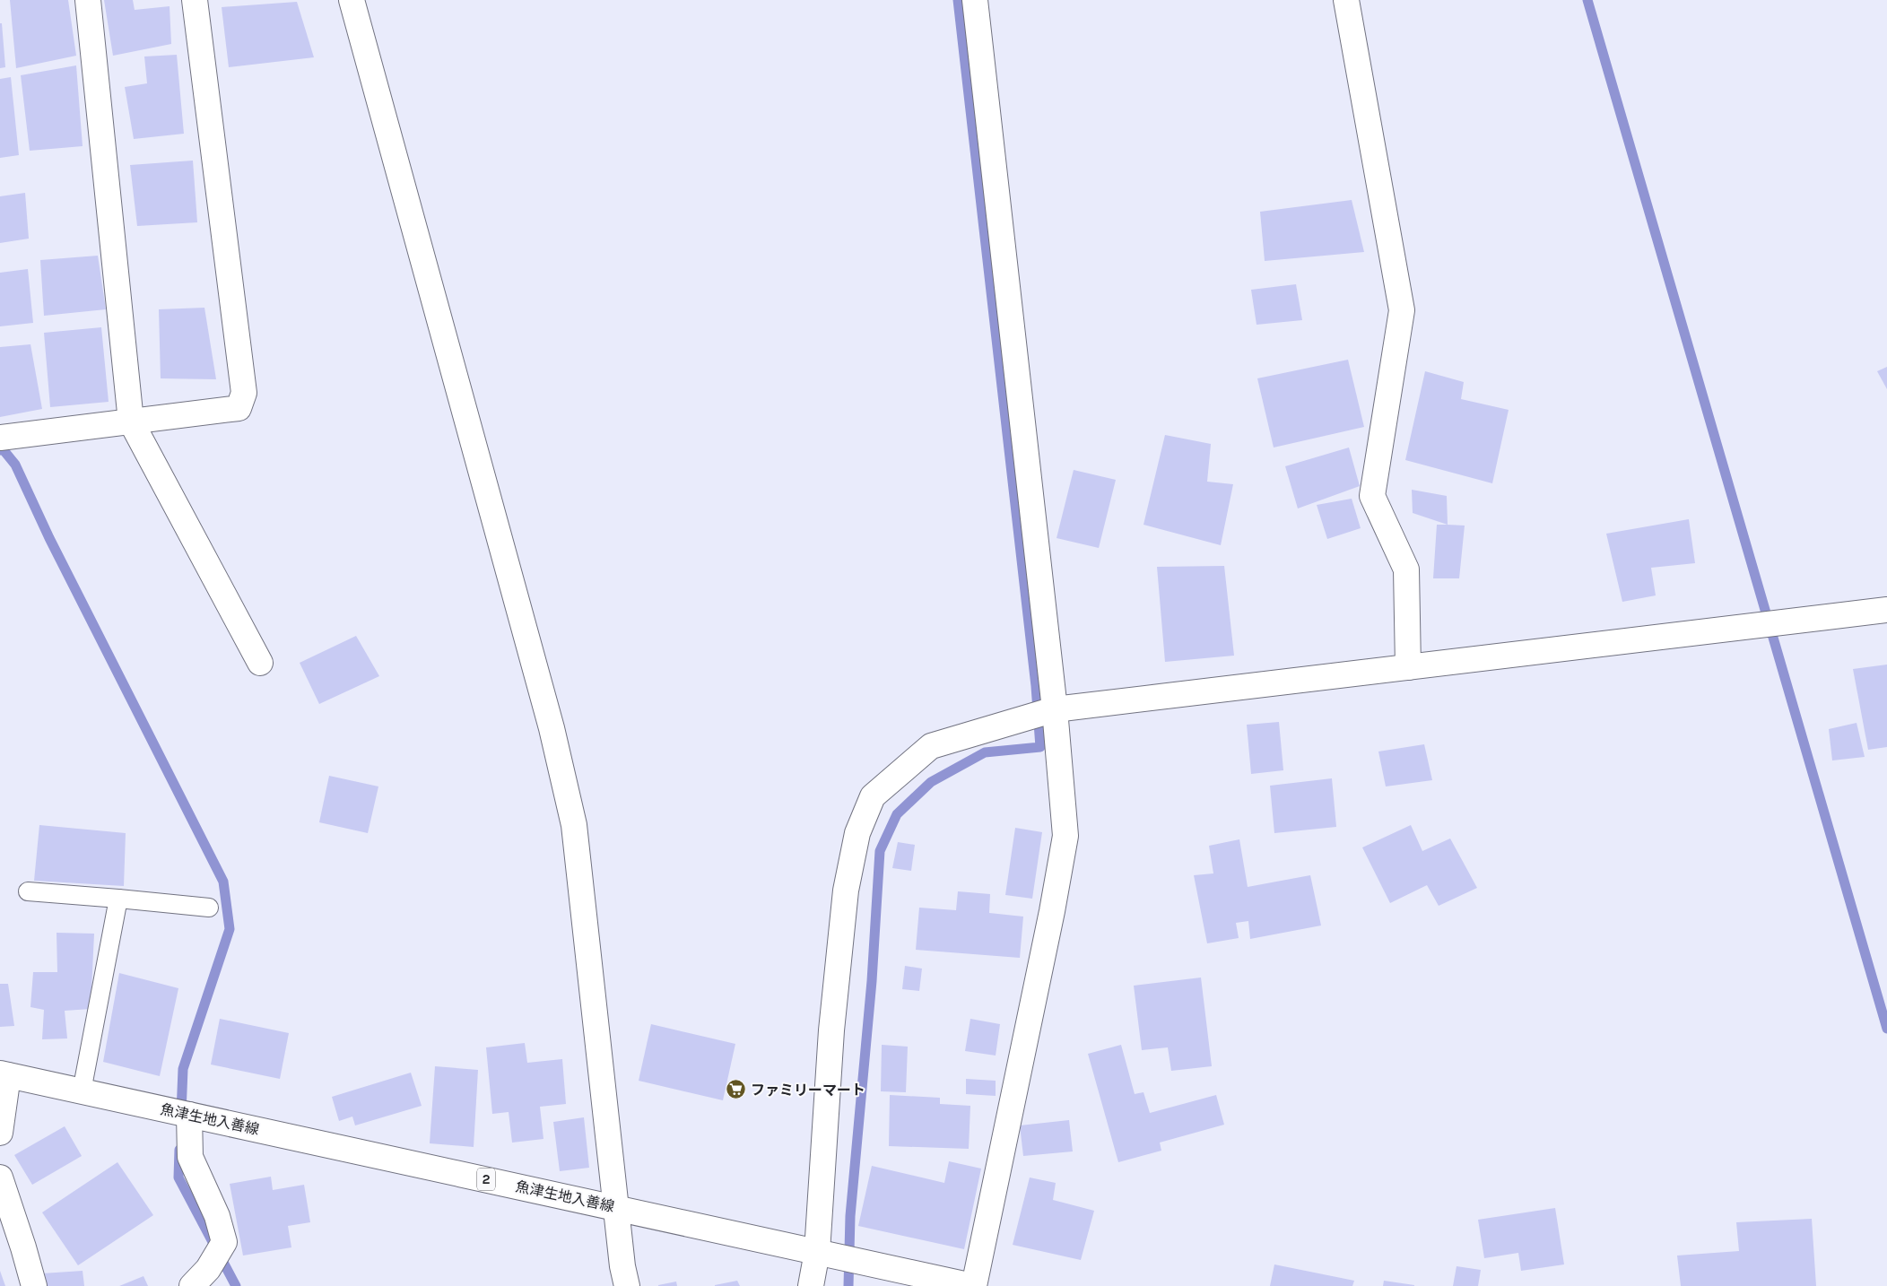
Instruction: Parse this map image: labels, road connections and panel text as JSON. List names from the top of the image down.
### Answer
{
  "streets": {
    "street": ["魚津生地入善線", "2"]
  },
  "places": {
    "supermarket": ["ファミリーマート"]
  }
}
